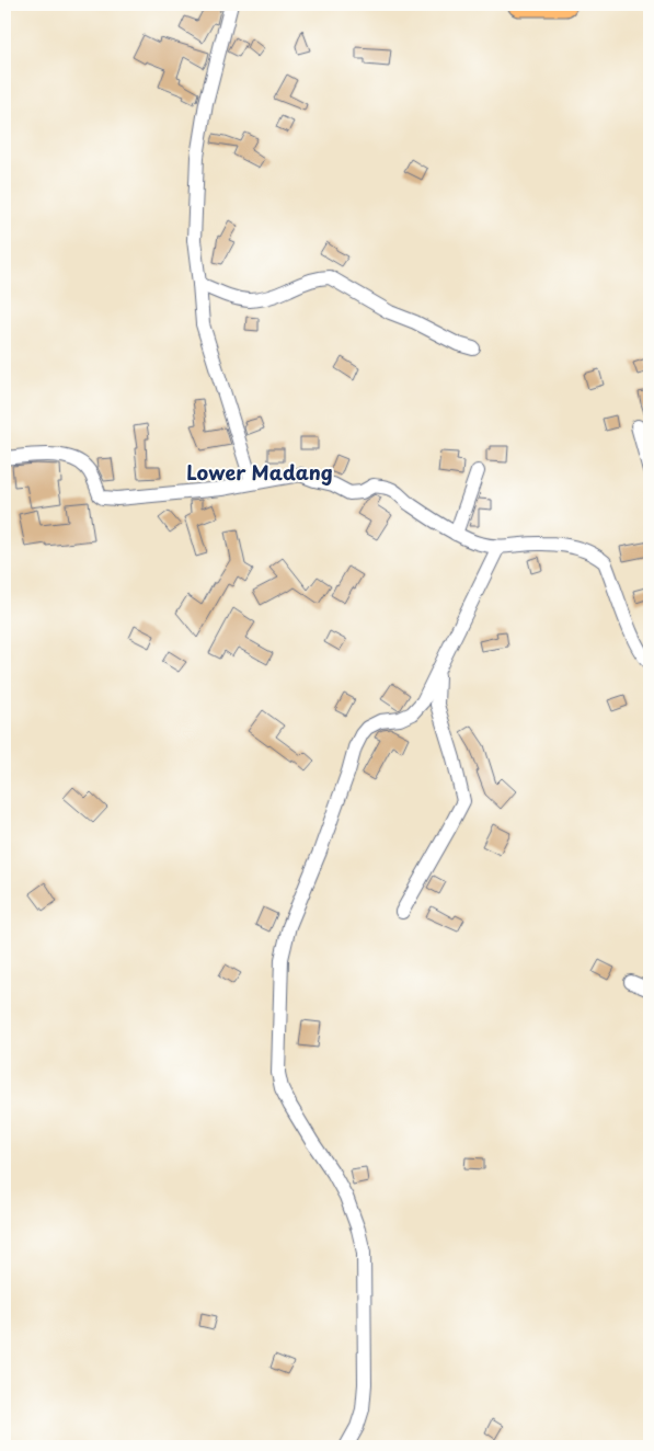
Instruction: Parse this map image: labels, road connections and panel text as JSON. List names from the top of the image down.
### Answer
{
  "districts": ["Lower Madang"]
}
